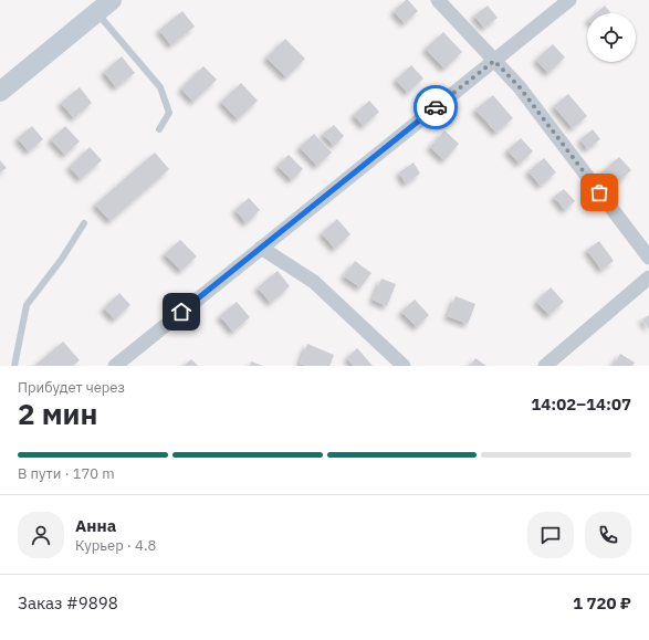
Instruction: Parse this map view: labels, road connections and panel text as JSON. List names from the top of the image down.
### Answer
{
  "page": {
    "heading": ["2 мин", "Прибудет через", "14:02–14:07"],
    "panel": [
      "Анна",
      "Курьер · 4.8",
      "Заказ #9898",
      "1 720 ₽"
    ],
    "bar": "В пути · 170 m"
  }
}
